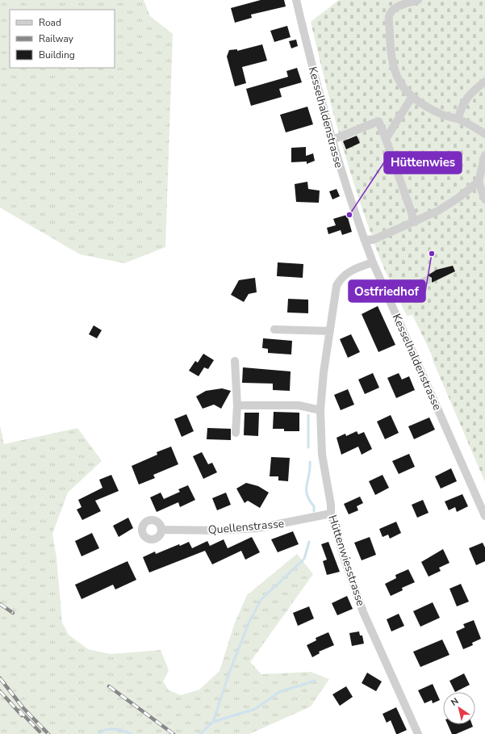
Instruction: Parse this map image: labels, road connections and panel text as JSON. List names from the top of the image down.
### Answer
{
  "streets": {
    "street": ["Kesselhaldenstrasse", "Quellenstrasse", "Hüttenwiesstrasse"]
  },
  "crossings": [
    ["Kesselhaldenstrasse", "Hüttenwiesstrasse"],
    ["Quellenstrasse", "Hüttenwiesstrasse"]
  ],
  "places": ["Hüttenwies", "Ostfriedhof"],
  "legend": ["Road", "Railway", "Building"],
  "north": "top left"
}
